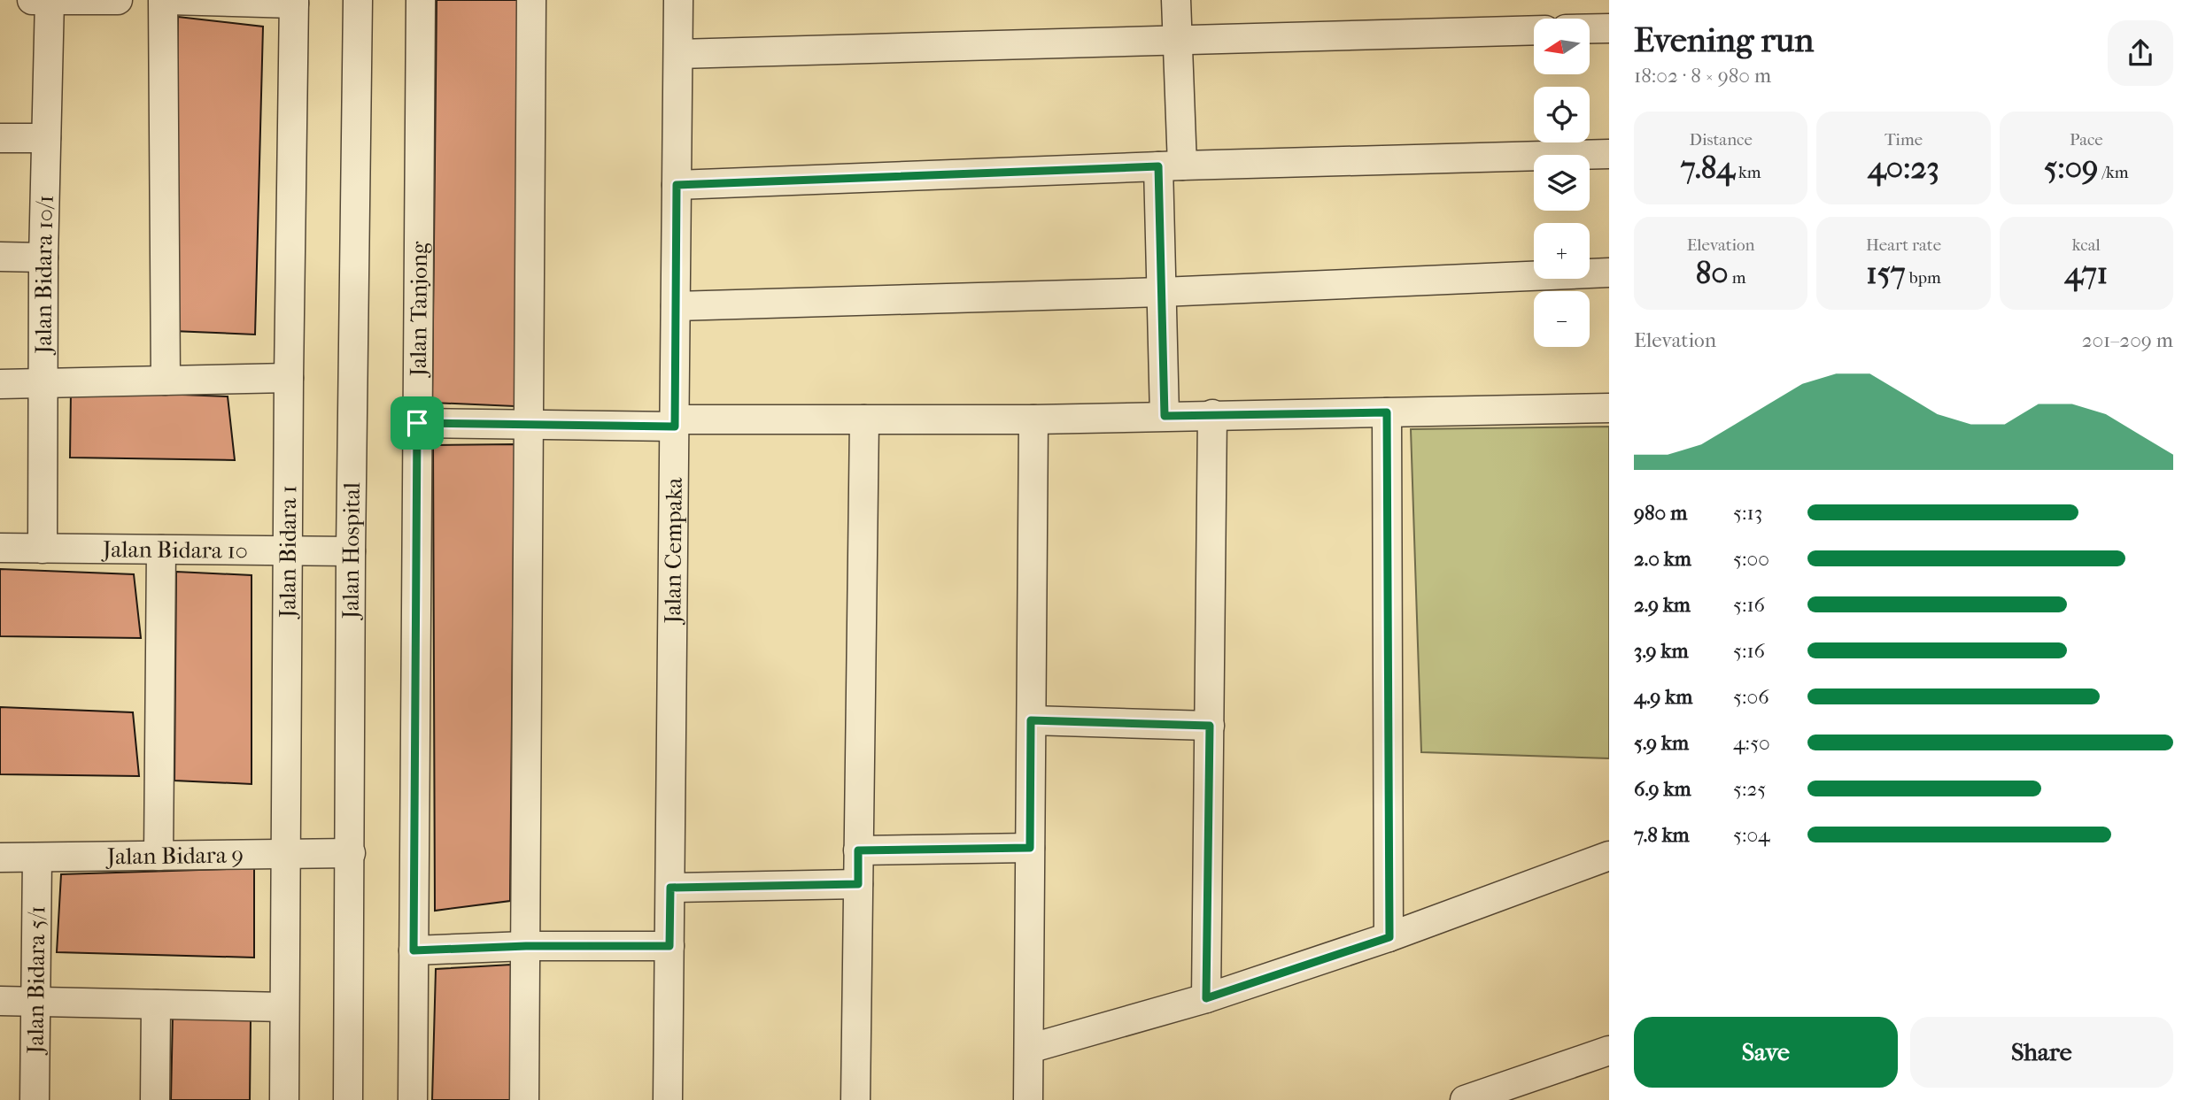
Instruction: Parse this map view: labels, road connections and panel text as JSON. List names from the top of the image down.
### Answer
{
  "streets": {
    "street": [
      "Jalan Bidara 10/1",
      "Jalan Tanjong",
      "Jalan Bidara 10",
      "Jalan Hospital",
      "Jalan Cempaka",
      "Jalan Bidara 1",
      "Jalan Bidara 9",
      "Jalan Bidara 5/1"
    ]
  },
  "crossings": [
    ["Jalan Bidara 10/1", "Jalan Bidara 10"],
    ["Jalan Bidara 10", "Jalan Hospital"],
    ["Jalan Bidara 10", "Jalan Bidara 1"],
    ["Jalan Hospital", "Jalan Bidara 9"],
    ["Jalan Bidara 1", "Jalan Bidara 9"],
    ["Jalan Bidara 9", "Jalan Bidara 5/1"]
  ],
  "north": "left",
  "page": {
    "heading": ["Evening run", "18:02 · 8 × 980 m"],
    "map_buttons": ["+", "−"],
    "stats": [
      ["Distance", "7.84 km"],
      ["Time", "40:23"],
      ["Pace", "5:09 /km"],
      ["Elevation", "80 m"],
      ["Heart rate", "157 bpm"],
      ["kcal", "471"]
    ],
    "chart": ["Elevation", "201–209 m"],
    "list": [
      {
        "name": "980 m",
        "note": "5:13"
      },
      {
        "name": "2.0 km",
        "note": "5:00"
      },
      {
        "name": "2.9 km",
        "note": "5:16"
      },
      {
        "name": "3.9 km",
        "note": "5:16"
      },
      {
        "name": "4.9 km",
        "note": "5:06"
      },
      {
        "name": "5.9 km",
        "note": "4:50"
      },
      {
        "name": "6.9 km",
        "note": "5:25"
      },
      {
        "name": "7.8 km",
        "note": "5:04"
      }
    ],
    "buttons": ["Save", "Share"]
  }
}
